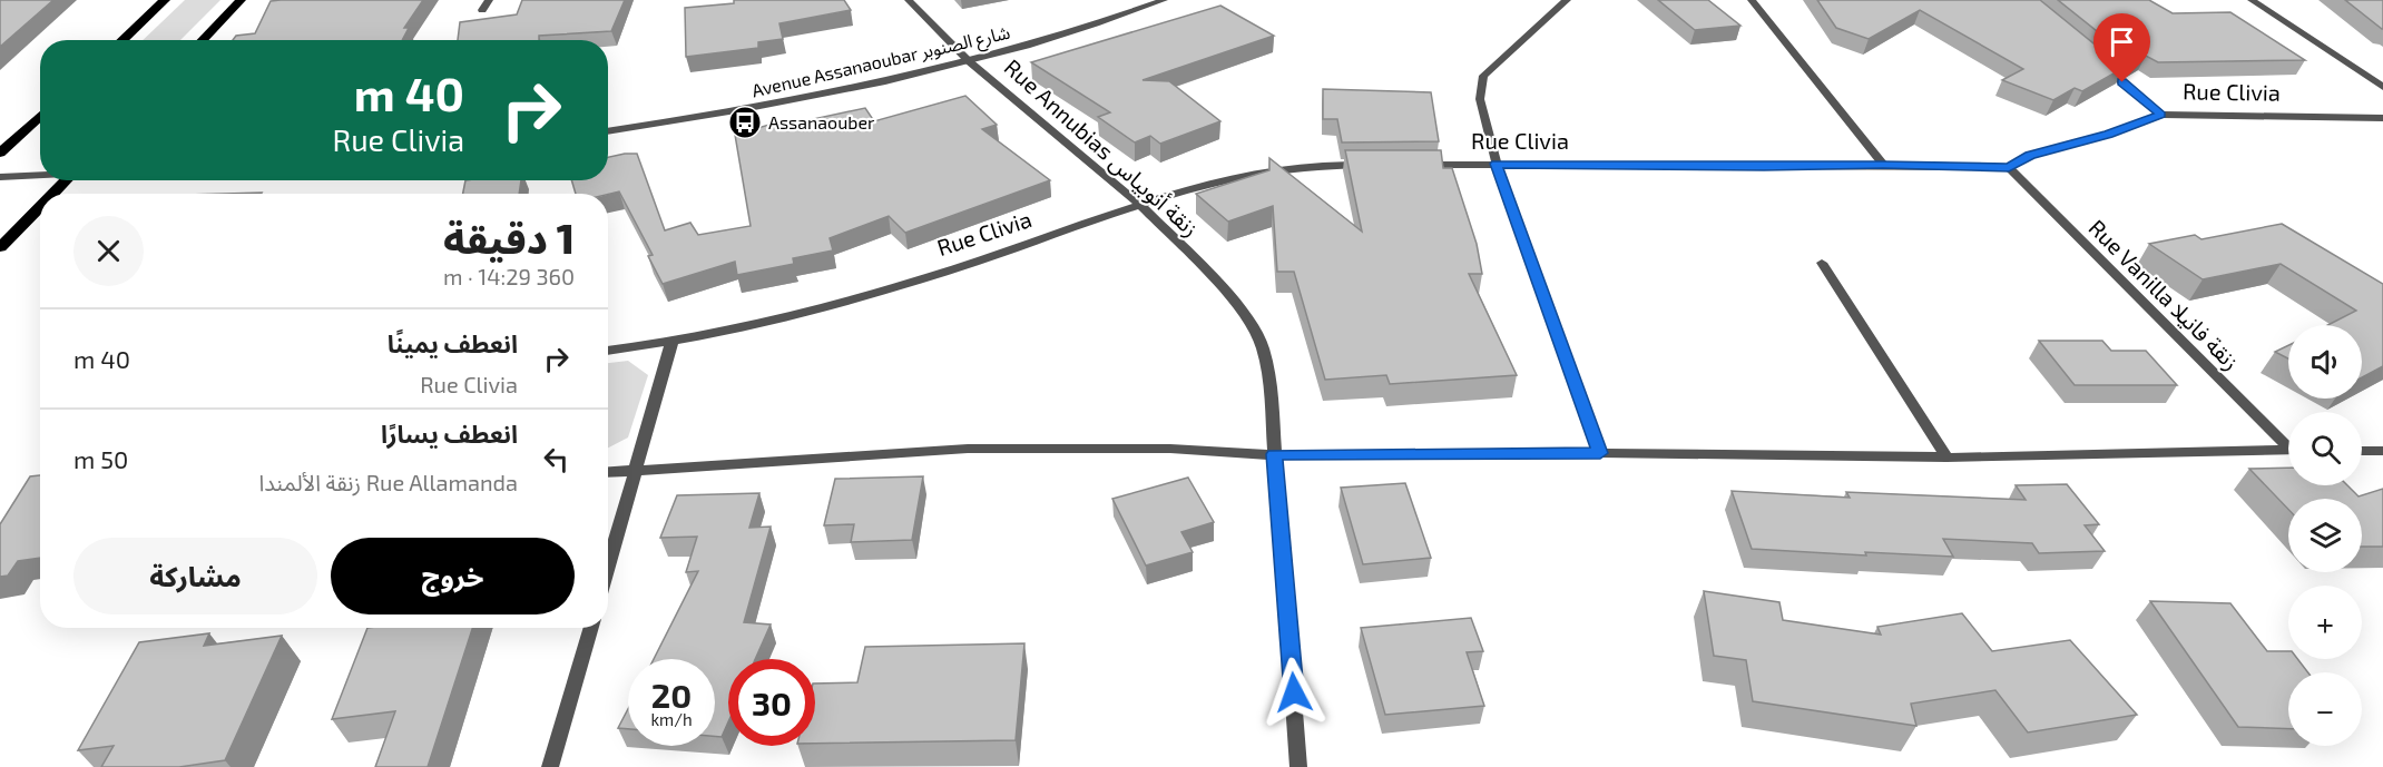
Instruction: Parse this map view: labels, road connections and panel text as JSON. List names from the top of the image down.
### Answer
{
  "streets": {
    "street": [
      "Avenue Assanaoubar شارع الصنوبر",
      "Rue Clivia",
      "Rue Annubias زنقة أنوبياس",
      "Rue Vanilla زنقة فانيلا"
    ]
  },
  "crossings": [
    ["Avenue Assanaoubar شارع الصنوبر", "Rue Annubias زنقة أنوبياس"],
    ["Rue Clivia", "Rue Annubias زنقة أنوبياس"],
    ["Rue Clivia", "Rue Vanilla زنقة فانيلا"]
  ],
  "places": {
    "bus stop": ["Assanaouber"]
  },
  "page": {
    "turn": ["40 m", "Rue Clivia"],
    "heading": ["1 دقيقة", "360 m · 14:29"],
    "list": [
      {
        "name": "انعطف يمينًا",
        "note": "Rue Clivia",
        "value": "40 m"
      },
      {
        "name": "انعطف يسارًا",
        "note": "Rue Allamanda زنقة الألمندا",
        "value": "50 m"
      }
    ],
    "map_buttons": ["+", "−"],
    "buttons": ["خروج", "مشاركة"],
    "speed": "20 km/h",
    "limit": "30"
  }
}
